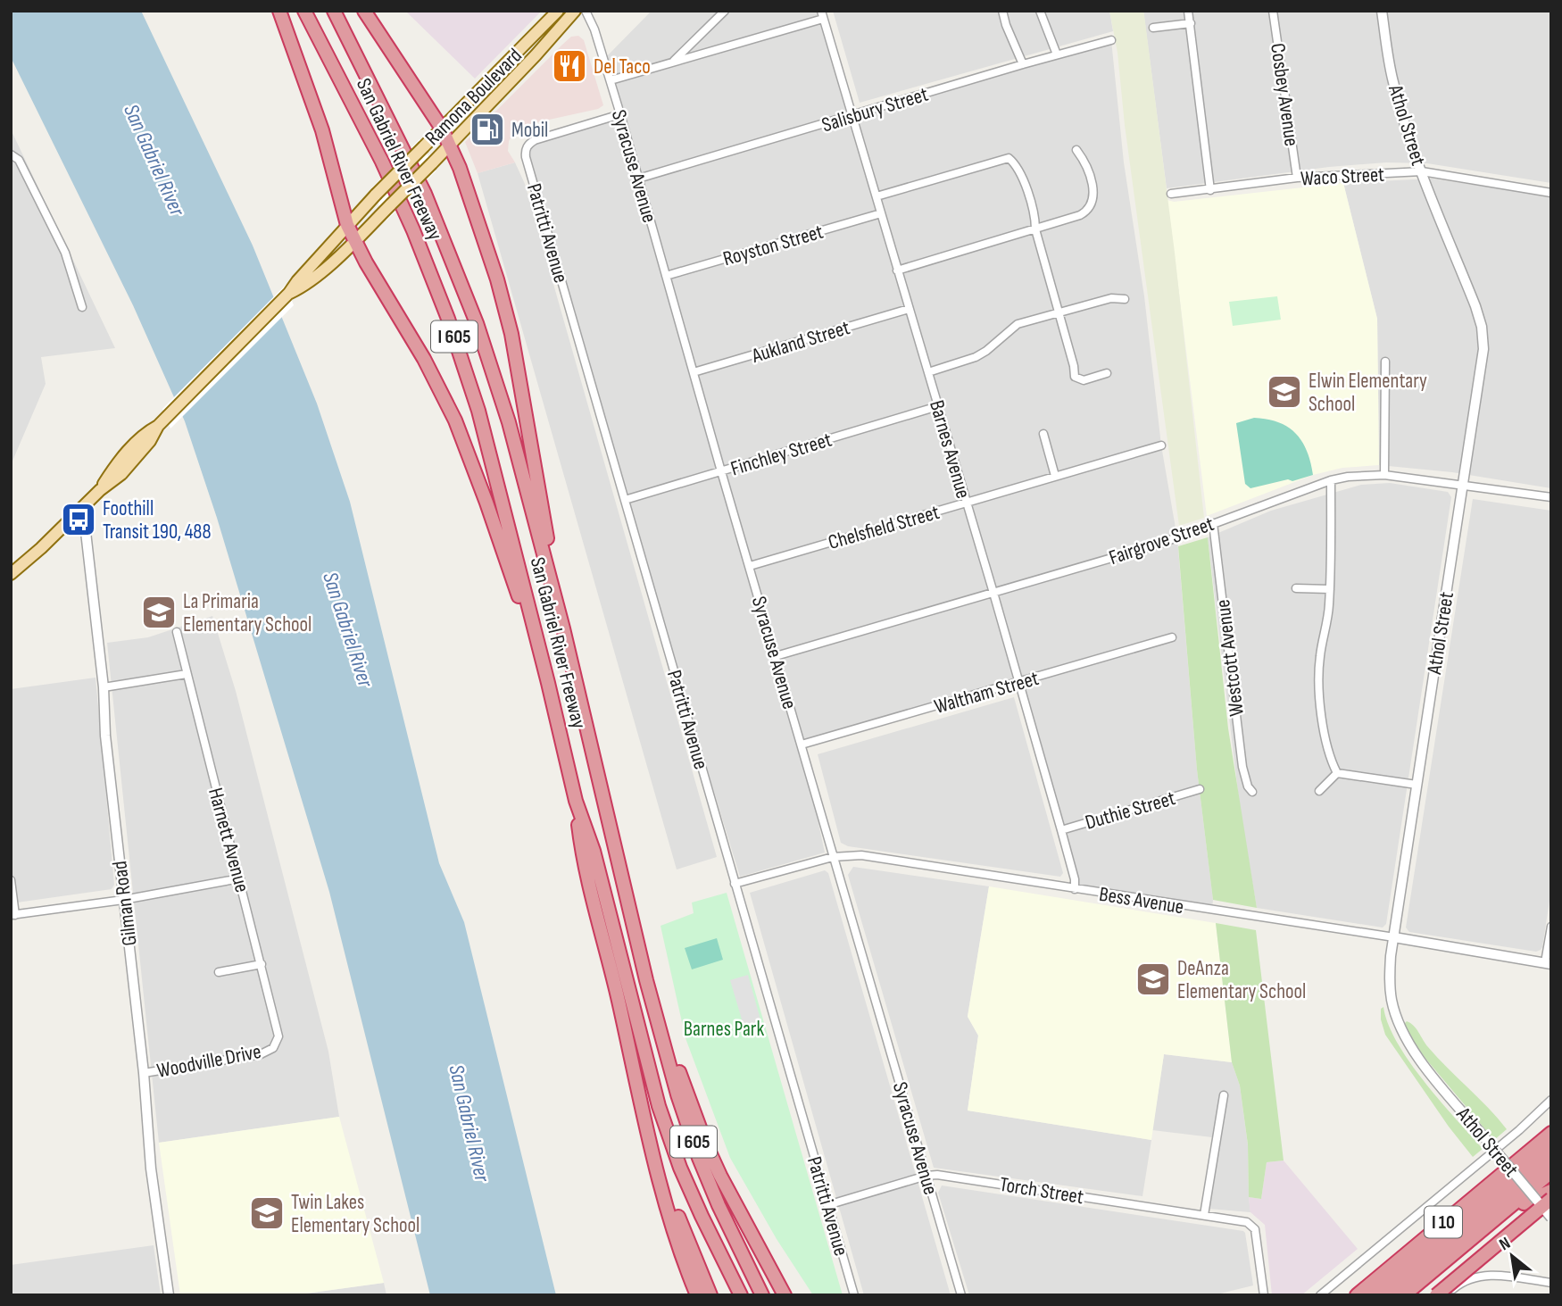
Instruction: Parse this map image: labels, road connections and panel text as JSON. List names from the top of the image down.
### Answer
{
  "streets": {
    "highway": ["San Gabriel River Freeway", "I 605", "I 10"],
    "main road": ["Ramona Boulevard"],
    "street": [
      "Cosbey Avenue",
      "Salisbury Street",
      "Athol Street",
      "Syracuse Avenue",
      "Waco Street",
      "Patritti Avenue",
      "Royston Street",
      "Aukland Street",
      "Barnes Avenue",
      "Finchley Street",
      "Chelsfield Street",
      "Fairgrove Street",
      "Westcott Avenue",
      "Waltham Street",
      "Duthie Street",
      "Harnett Avenue",
      "Bess Avenue",
      "Gilman Road",
      "Woodville Drive",
      "Torch Street"
    ]
  },
  "crossings": [
    ["Cosbey Avenue", "Waco Street"],
    ["Ramona Boulevard", "Gilman Road"],
    ["Salisbury Street", "Syracuse Avenue"],
    ["Salisbury Street", "Barnes Avenue"],
    ["Athol Street", "Waco Street"],
    ["Athol Street", "Fairgrove Street"],
    ["Athol Street", "Bess Avenue"],
    ["Syracuse Avenue", "Patritti Avenue"],
    ["Syracuse Avenue", "Royston Street"],
    ["Syracuse Avenue", "Aukland Street"],
    ["Syracuse Avenue", "Finchley Street"],
    ["Syracuse Avenue", "Chelsfield Street"],
    ["Syracuse Avenue", "Fairgrove Street"],
    ["Syracuse Avenue", "Waltham Street"],
    ["Syracuse Avenue", "Bess Avenue"],
    ["Syracuse Avenue", "Torch Street"],
    ["Patritti Avenue", "Finchley Street"],
    ["Patritti Avenue", "Bess Avenue"],
    ["Patritti Avenue", "Torch Street"],
    ["Royston Street", "Barnes Avenue"],
    ["Aukland Street", "Barnes Avenue"],
    ["Barnes Avenue", "Finchley Street"],
    ["Barnes Avenue", "Chelsfield Street"],
    ["Barnes Avenue", "Fairgrove Street"],
    ["Barnes Avenue", "Waltham Street"],
    ["Barnes Avenue", "Duthie Street"],
    ["Barnes Avenue", "Bess Avenue"],
    ["Fairgrove Street", "Westcott Avenue"],
    ["Harnett Avenue", "Woodville Drive"],
    ["Gilman Road", "Woodville Drive"]
  ],
  "water": ["San Gabriel River"],
  "parks": ["Barnes Park"],
  "places": {
    "restaurant": ["Del Taco"],
    "fuel station": ["Mobil"],
    "school or university": [
      "Elwin Elementary School",
      "La Primaria Elementary School",
      "DeAnza Elementary School",
      "Twin Lakes Elementary School"
    ],
    "bus stop": ["Foothill Transit 190, 488"]
  },
  "north": "top left"
}
